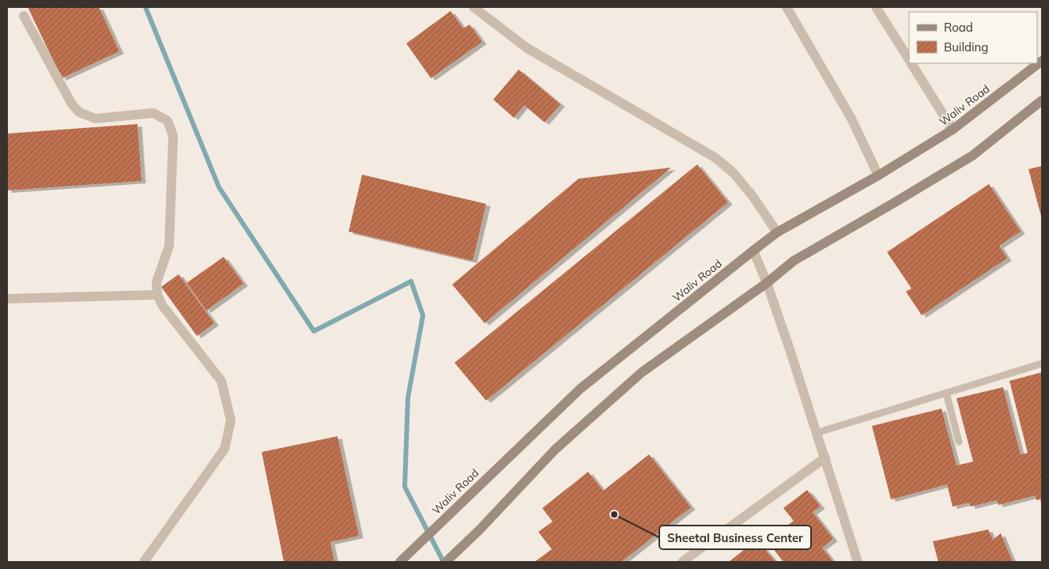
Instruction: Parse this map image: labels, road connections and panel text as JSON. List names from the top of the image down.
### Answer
{
  "streets": {
    "main road": ["Waliv Road"]
  },
  "places": ["Sheetal Business Center"],
  "legend": ["Road", "Building"]
}
